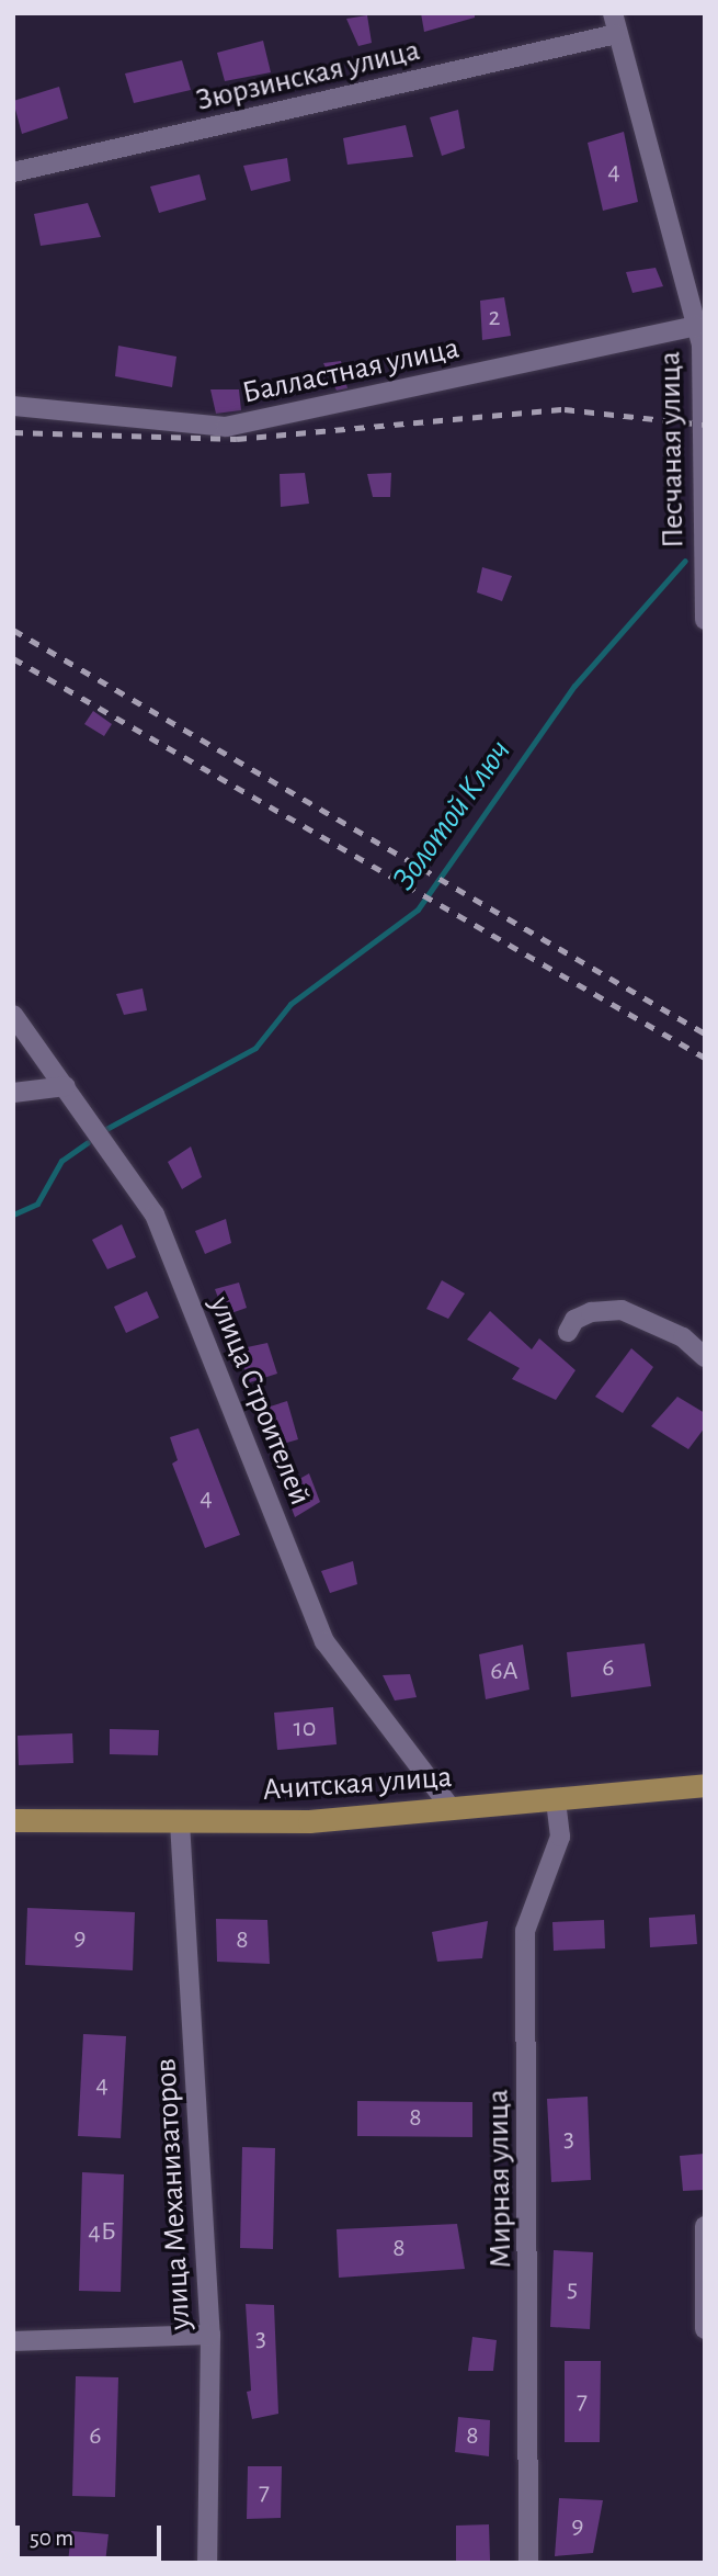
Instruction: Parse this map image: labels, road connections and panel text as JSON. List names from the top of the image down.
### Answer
{
  "streets": {
    "main road": ["Ачитская улица"],
    "street": [
      "Зюрзинская улица",
      "Балластная улица",
      "Песчаная улица",
      "улица Строителей",
      "Мирная улица",
      "улица Механизаторов"
    ]
  },
  "crossings": [
    ["Зюрзинская улица", "Песчаная улица"],
    ["Балластная улица", "Песчаная улица"],
    ["улица Строителей", "Ачитская улица"],
    ["Ачитская улица", "Мирная улица"],
    ["Ачитская улица", "улица Механизаторов"]
  ],
  "water": ["Золотой Ключ"],
  "house_numbers": [
    "4",
    "2",
    "4",
    "6",
    "6А",
    "10",
    "9",
    "8",
    "4",
    "8",
    "3",
    "4Б",
    "8",
    "5",
    "3",
    "7",
    "6",
    "8",
    "7",
    "9"
  ],
  "scale_bar": "50 m"
}
